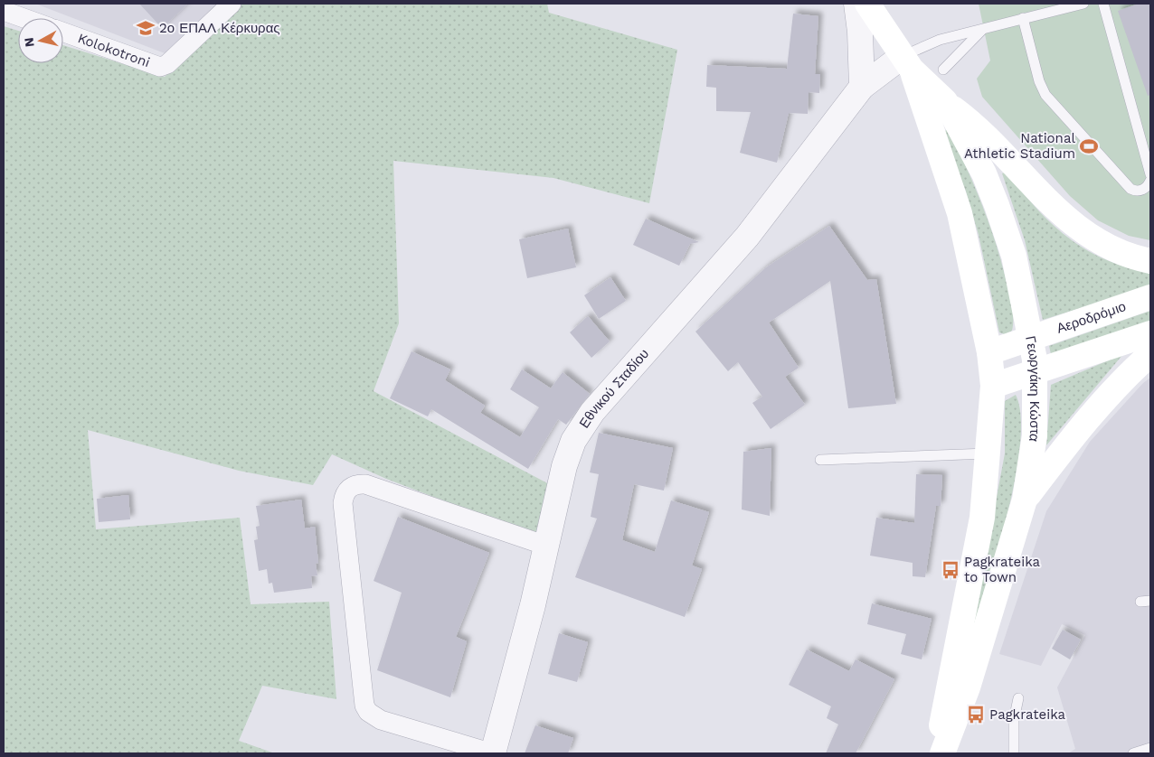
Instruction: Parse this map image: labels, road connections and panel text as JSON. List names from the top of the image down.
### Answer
{
  "streets": {
    "main road": ["Αεροδρόμιο", "Γεωργάκη Κώστα"],
    "street": ["Kolokotroni", "Εθνικού Σταδίου"]
  },
  "crossings": [
    ["Αεροδρόμιο", "Γεωργάκη Κώστα"],
    ["Εθνικού Σταδίου", "Γεωργάκη Κώστα"]
  ],
  "places": {
    "school or university": ["2ο ΕΠΑΛ Κέρκυρας"],
    "sports": ["National Athletic Stadium"],
    "bus stop": ["Pagkrateika to Town", "Pagkrateika"]
  },
  "north": "left"
}
